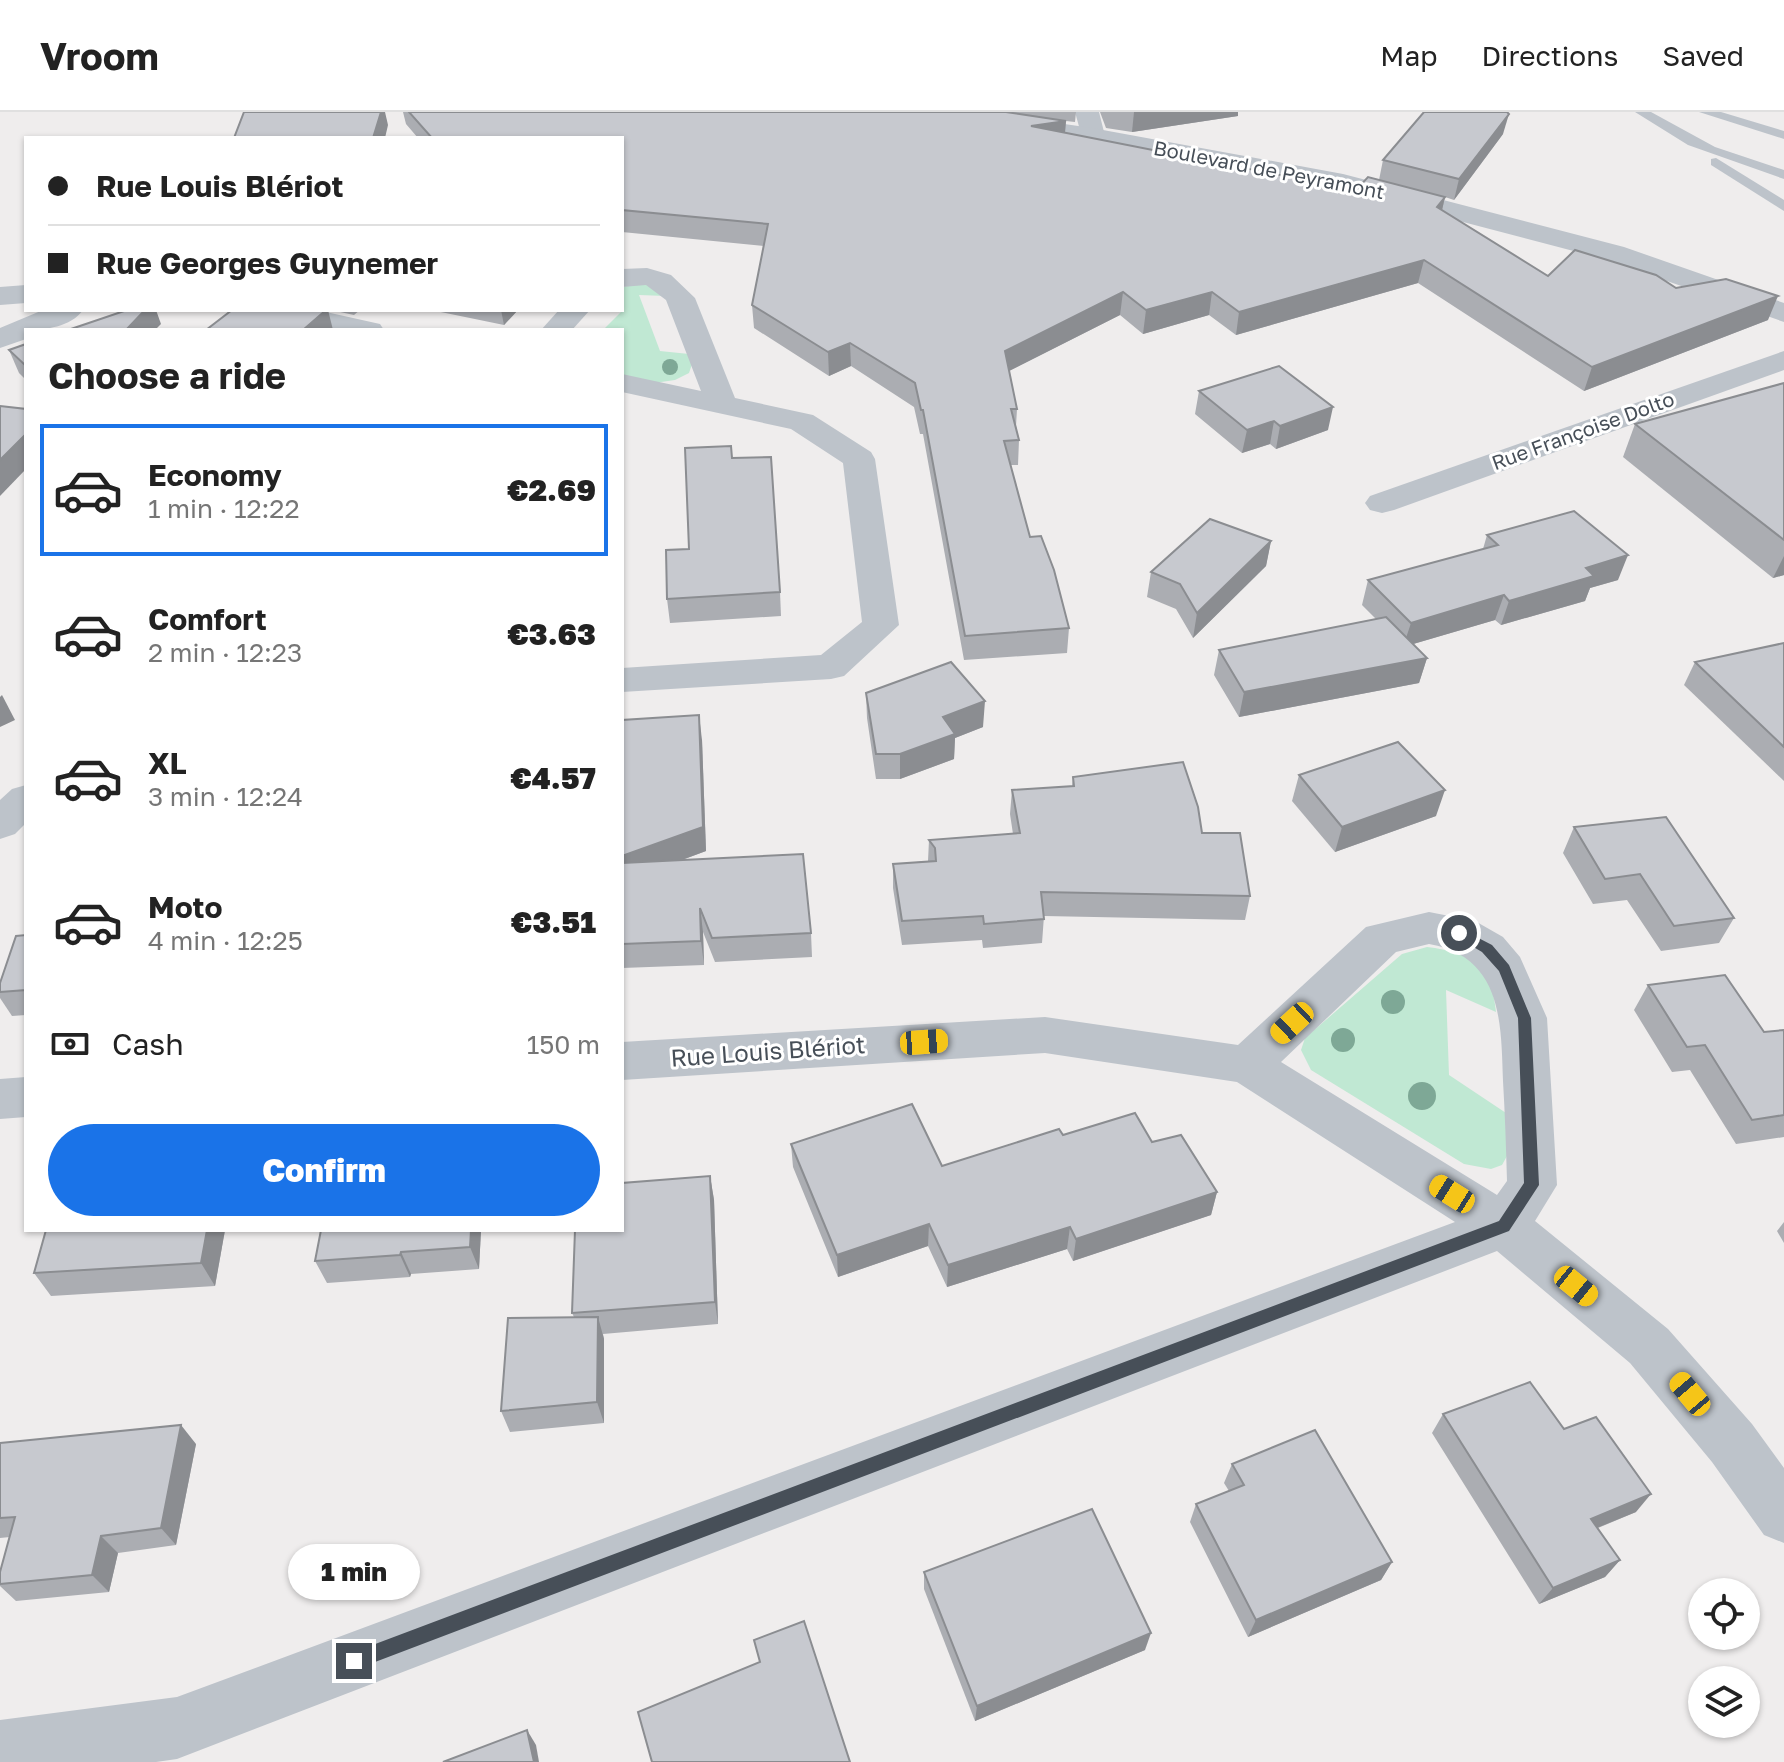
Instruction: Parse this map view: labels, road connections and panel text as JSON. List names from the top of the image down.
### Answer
{
  "streets": {
    "street": ["Boulevard de Peyramont", "Rue Françoise Dolto", "Rue Louis Blériot"]
  },
  "page": {
    "header": "Vroom",
    "nav": ["Map", "Directions", "Saved"],
    "banner": ["Rue Louis Blériot", "Rue Georges Guynemer"],
    "heading": "Choose a ride",
    "list": [
      {
        "name": "Economy",
        "note": "1 min · 12:22",
        "value": "€2.69"
      },
      {
        "name": "Comfort",
        "note": "2 min · 12:23",
        "value": "€3.63"
      },
      {
        "name": "XL",
        "note": "3 min · 12:24",
        "value": "€4.57"
      },
      {
        "name": "Moto",
        "note": "4 min · 12:25",
        "value": "€3.51"
      }
    ],
    "pay": ["Cash", "150 m"],
    "buttons": "Confirm",
    "bubble": "1 min"
  }
}
